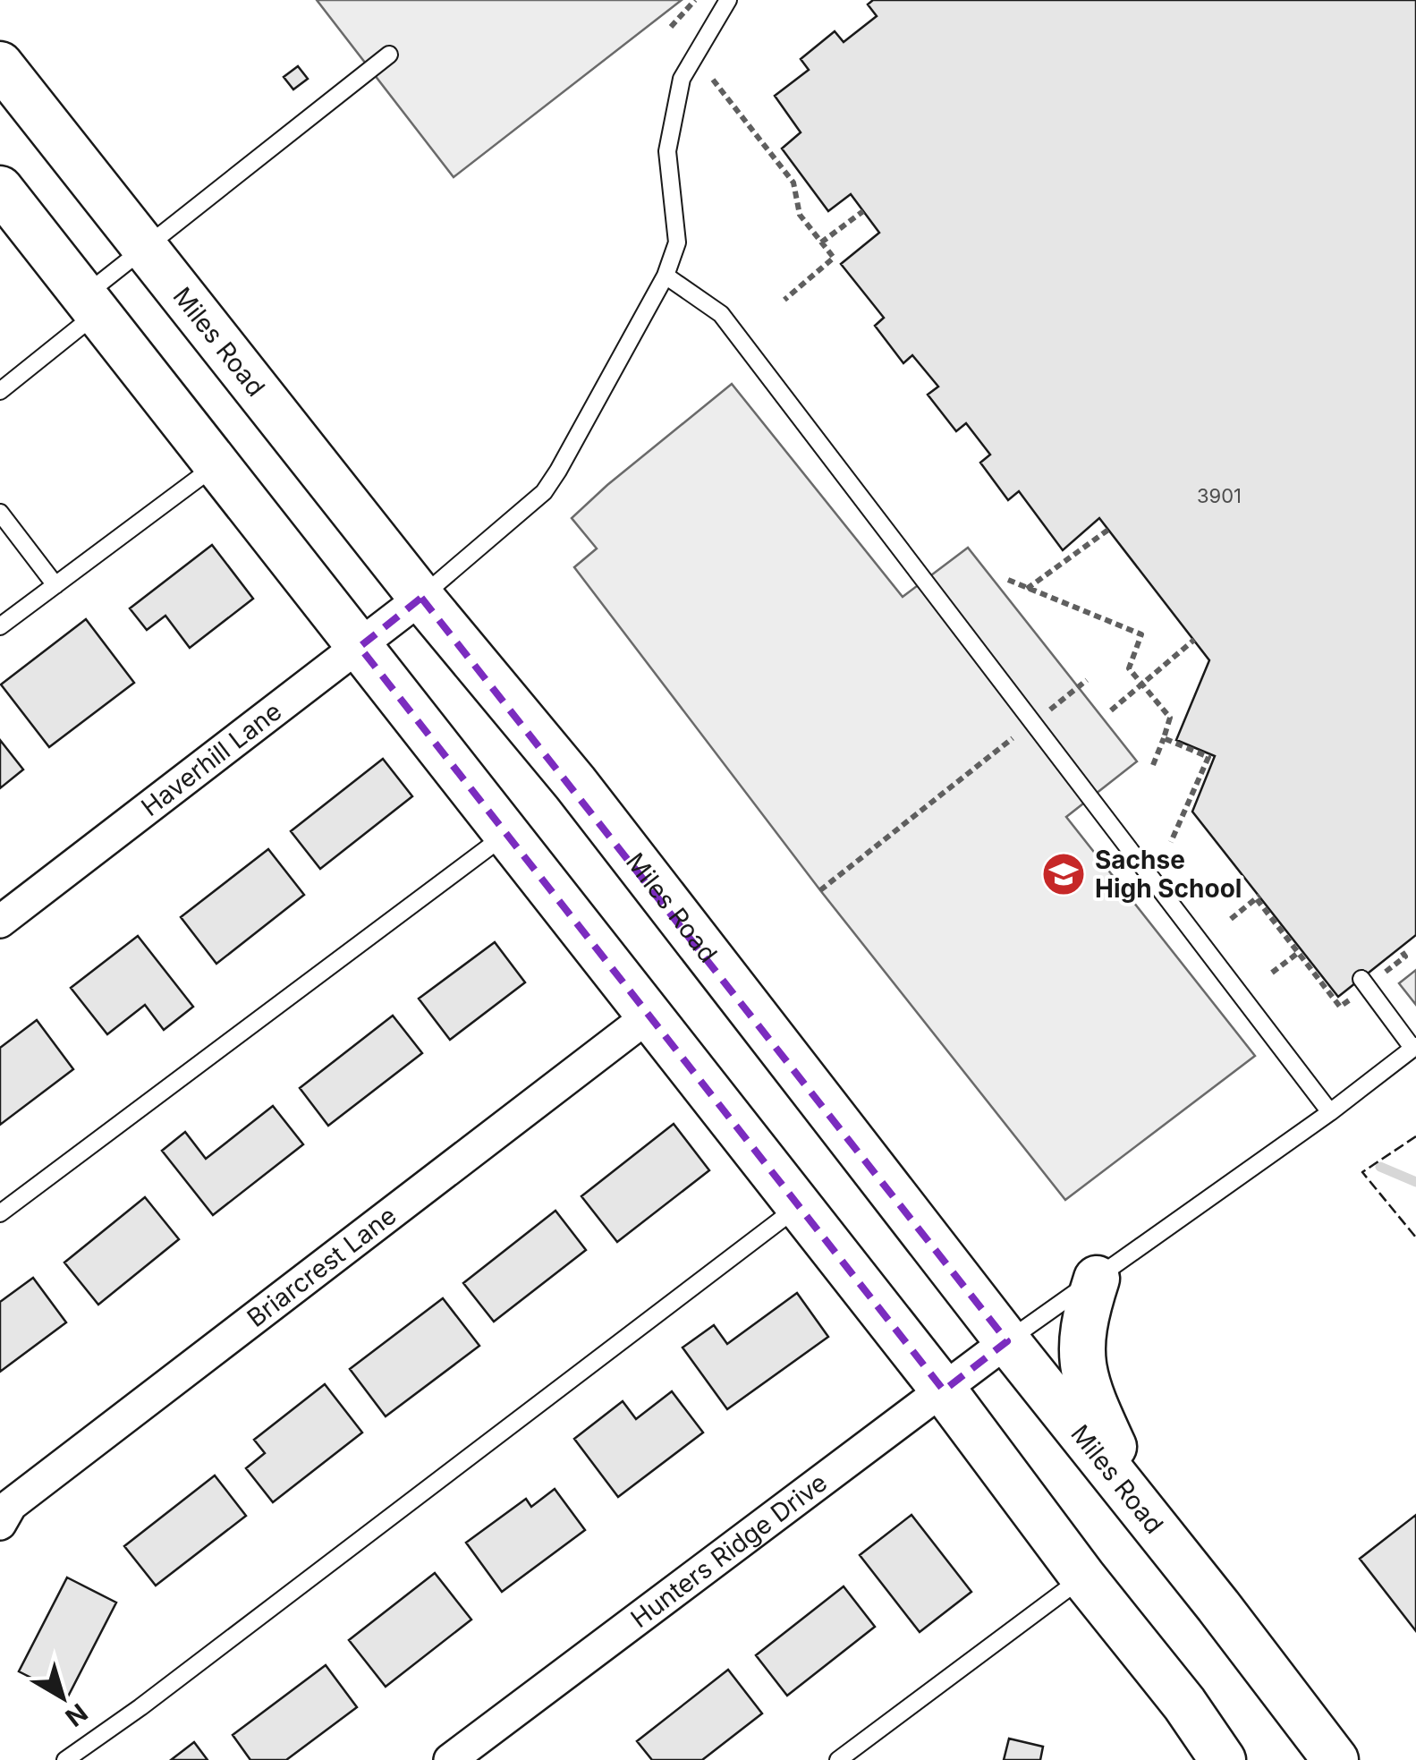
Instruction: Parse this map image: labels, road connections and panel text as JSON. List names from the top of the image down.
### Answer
{
  "streets": {
    "main road": ["Miles Road"],
    "street": ["Haverhill Lane", "Briarcrest Lane", "Hunters Ridge Drive"]
  },
  "crossings": [
    ["Miles Road", "Haverhill Lane"],
    ["Miles Road", "Hunters Ridge Drive"]
  ],
  "places": {
    "school or university": ["Sachse High School"]
  },
  "house_numbers": ["3901"],
  "north": "bottom right"
}
